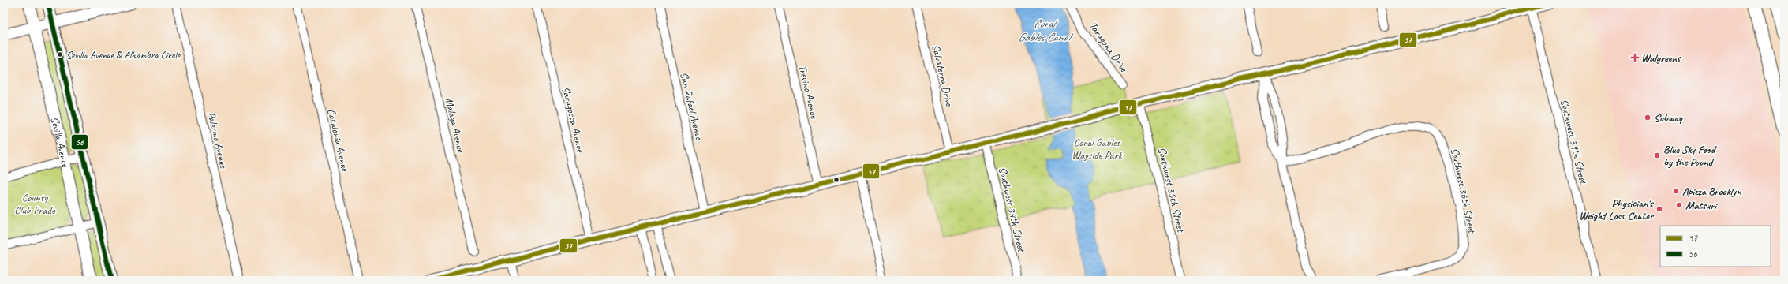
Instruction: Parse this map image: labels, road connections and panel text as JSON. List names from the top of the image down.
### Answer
{
  "streets": {
    "main road": ["Sevilla Avenue"],
    "street": [
      "Taragona Drive",
      "Salvaterra Drive",
      "Trevino Avenue",
      "San Rafael Avenue",
      "Saragossa Avenue",
      "Malaga Avenue",
      "Palermo Avenue",
      "Catalonia Avenue",
      "Southwest 39th Street",
      "Southwest 35th Street",
      "Southwest 36th Street",
      "Southwest 34th Street"
    ]
  },
  "water": ["Coral Gables Canal"],
  "parks": ["Coral Gables Wayside Park", "County Club Prado"],
  "places": {
    "other": [
      "Sevilla Avenue & Alhambra Circle",
      "Subway",
      "Blue Sky Food by the Pound",
      "Apizza Brooklyn",
      "Matsuri",
      "Physician's Weight Loss Center"
    ],
    "health": ["Walgreens"]
  },
  "lines": ["transit line 57", "transit line 56"],
  "legend": ["57", "56"]
}
